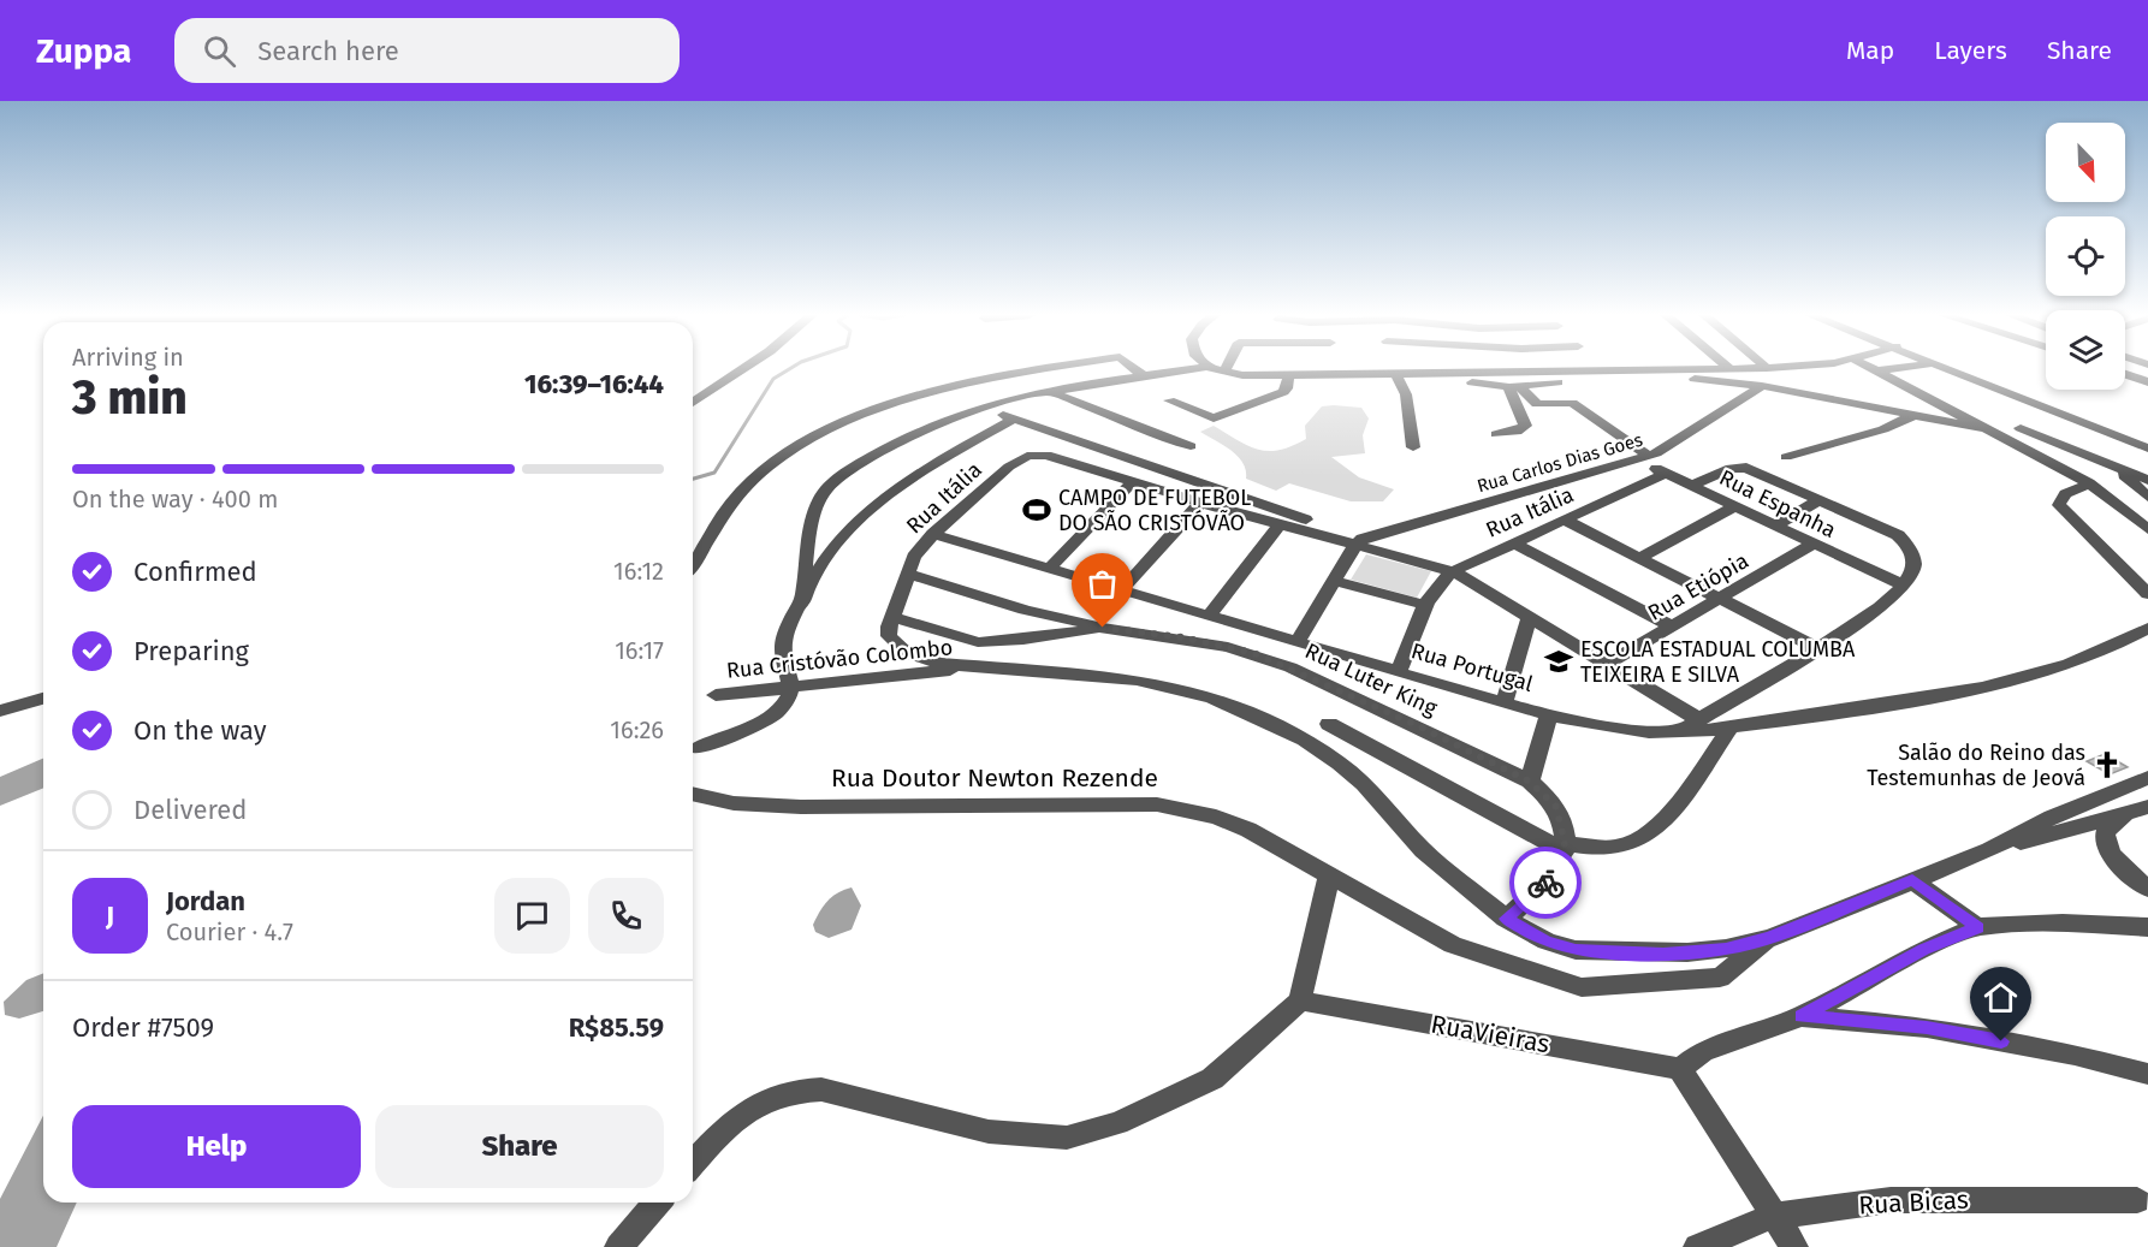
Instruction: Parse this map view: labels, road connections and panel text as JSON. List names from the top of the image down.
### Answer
{
  "streets": {
    "street": [
      "Rua Carlos Dias Goes",
      "Rua Itália",
      "Rua Espanha",
      "Rua Etiópia",
      "Rua Cristóvão Colombo",
      "Rua Portugal",
      "Rua Luter King",
      "Rua Doutor Newton Rezende",
      "RuaVieiras",
      "Rua Bicas"
    ]
  },
  "crossings": [
    ["Rua Carlos Dias Goes", "Rua Itália"],
    ["Rua Carlos Dias Goes", "Rua Espanha"],
    ["Rua Itália", "Rua Espanha"],
    ["Rua Itália", "Rua Portugal"],
    ["Rua Itália", "Rua Luter King"],
    ["Rua Espanha", "Rua Etiópia"]
  ],
  "places": {
    "sports": ["CAMPO DE FUTEBOL DO SÃO CRISTÓVÃO"],
    "school or university": ["ESCOLA ESTADUAL COLUMBA TEIXEIRA E SILVA"],
    "church": ["Salão do Reino das Testemunhas de Jeová"]
  },
  "north": "bottom right",
  "page": {
    "header": "Zuppa",
    "search": "Search here",
    "nav": ["Map", "Layers", "Share"],
    "heading": ["3 min", "Arriving in", "16:39–16:44"],
    "panel": [
      "Jordan",
      "Courier · 4.7",
      "Order #7509",
      "R$85.59"
    ],
    "bar": "On the way · 400 m",
    "list": [
      ["Confirmed", "16:12"],
      ["Preparing", "16:17"],
      ["On the way", "16:26"],
      "Delivered"
    ],
    "round": "J",
    "buttons": ["Help", "Share"]
  }
}
